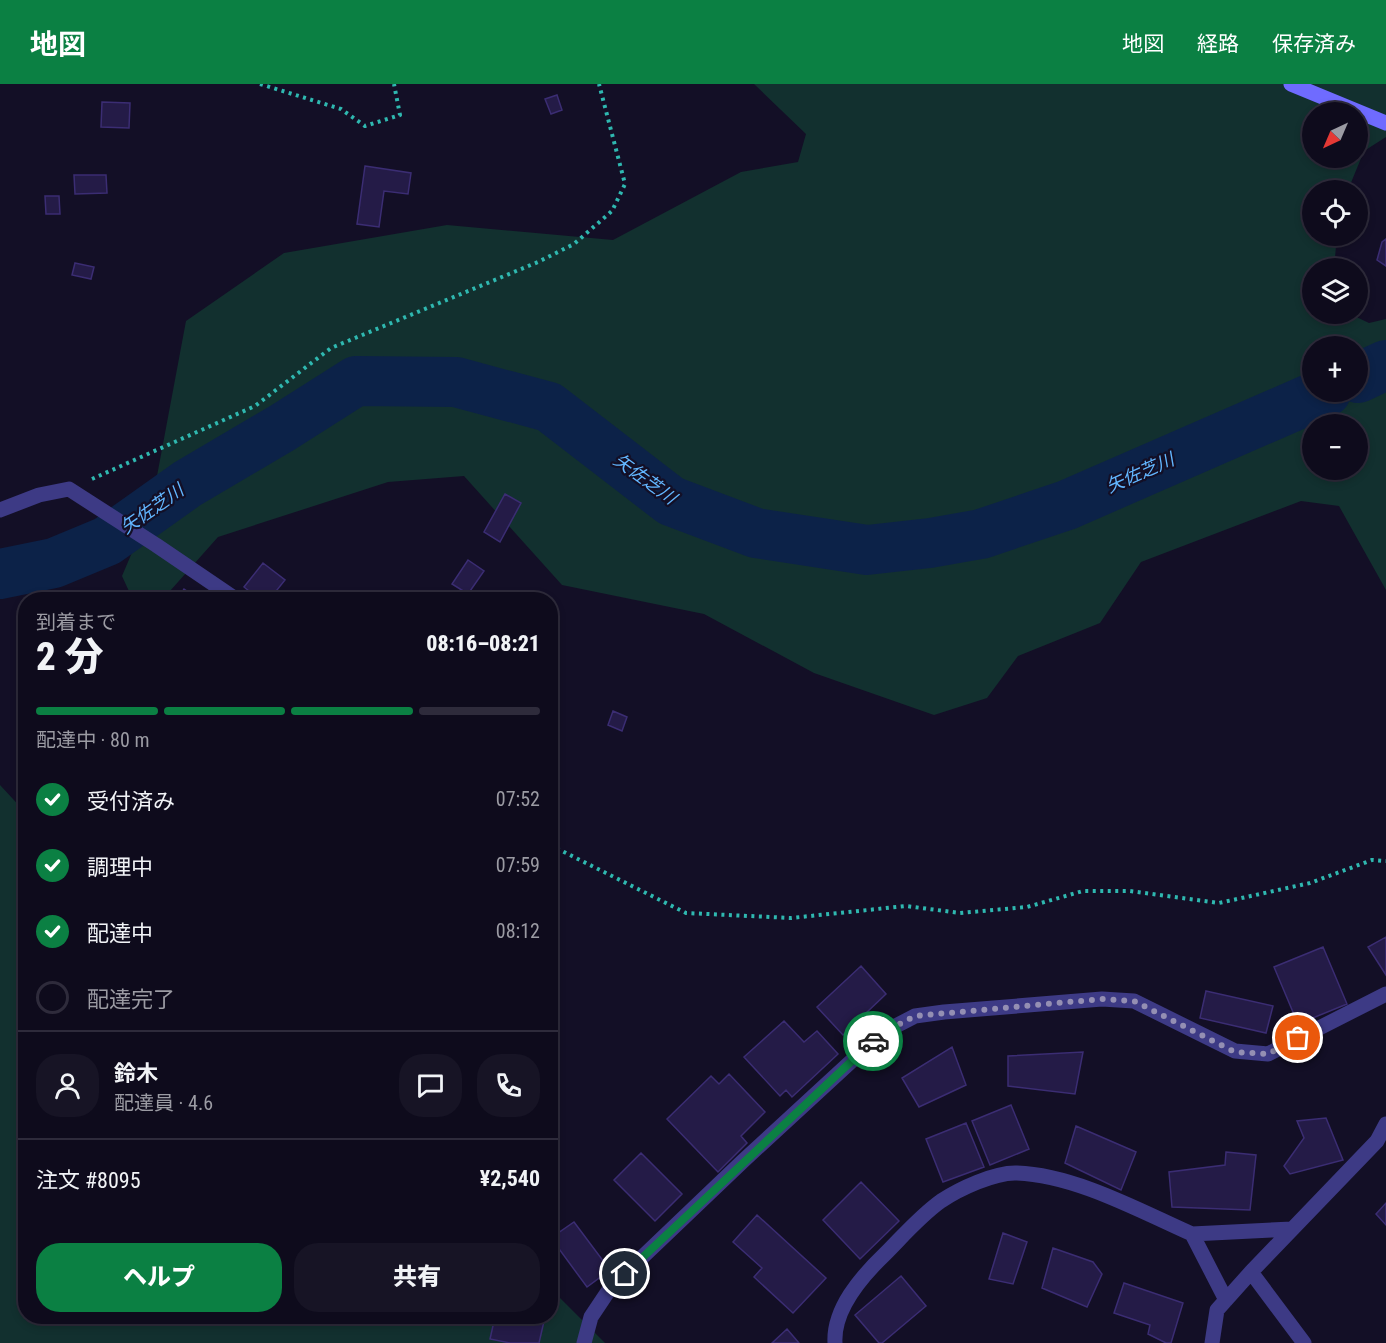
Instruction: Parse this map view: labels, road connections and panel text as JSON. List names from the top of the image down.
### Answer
{
  "water": ["矢佐芝川"],
  "north": "bottom left",
  "page": {
    "header": "地図",
    "nav": ["地図", "経路", "保存済み"],
    "map_buttons": ["+", "−"],
    "heading": ["2 分", "到着まで", "08:16–08:21"],
    "panel": [
      "鈴木",
      "配達員 · 4.6",
      "注文 #8095",
      "¥2,540"
    ],
    "bar": "配達中 · 80 m",
    "list": [
      ["受付済み", "07:52"],
      ["調理中", "07:59"],
      ["配達中", "08:12"],
      "配達完了"
    ],
    "buttons": ["ヘルプ", "共有"]
  }
}
